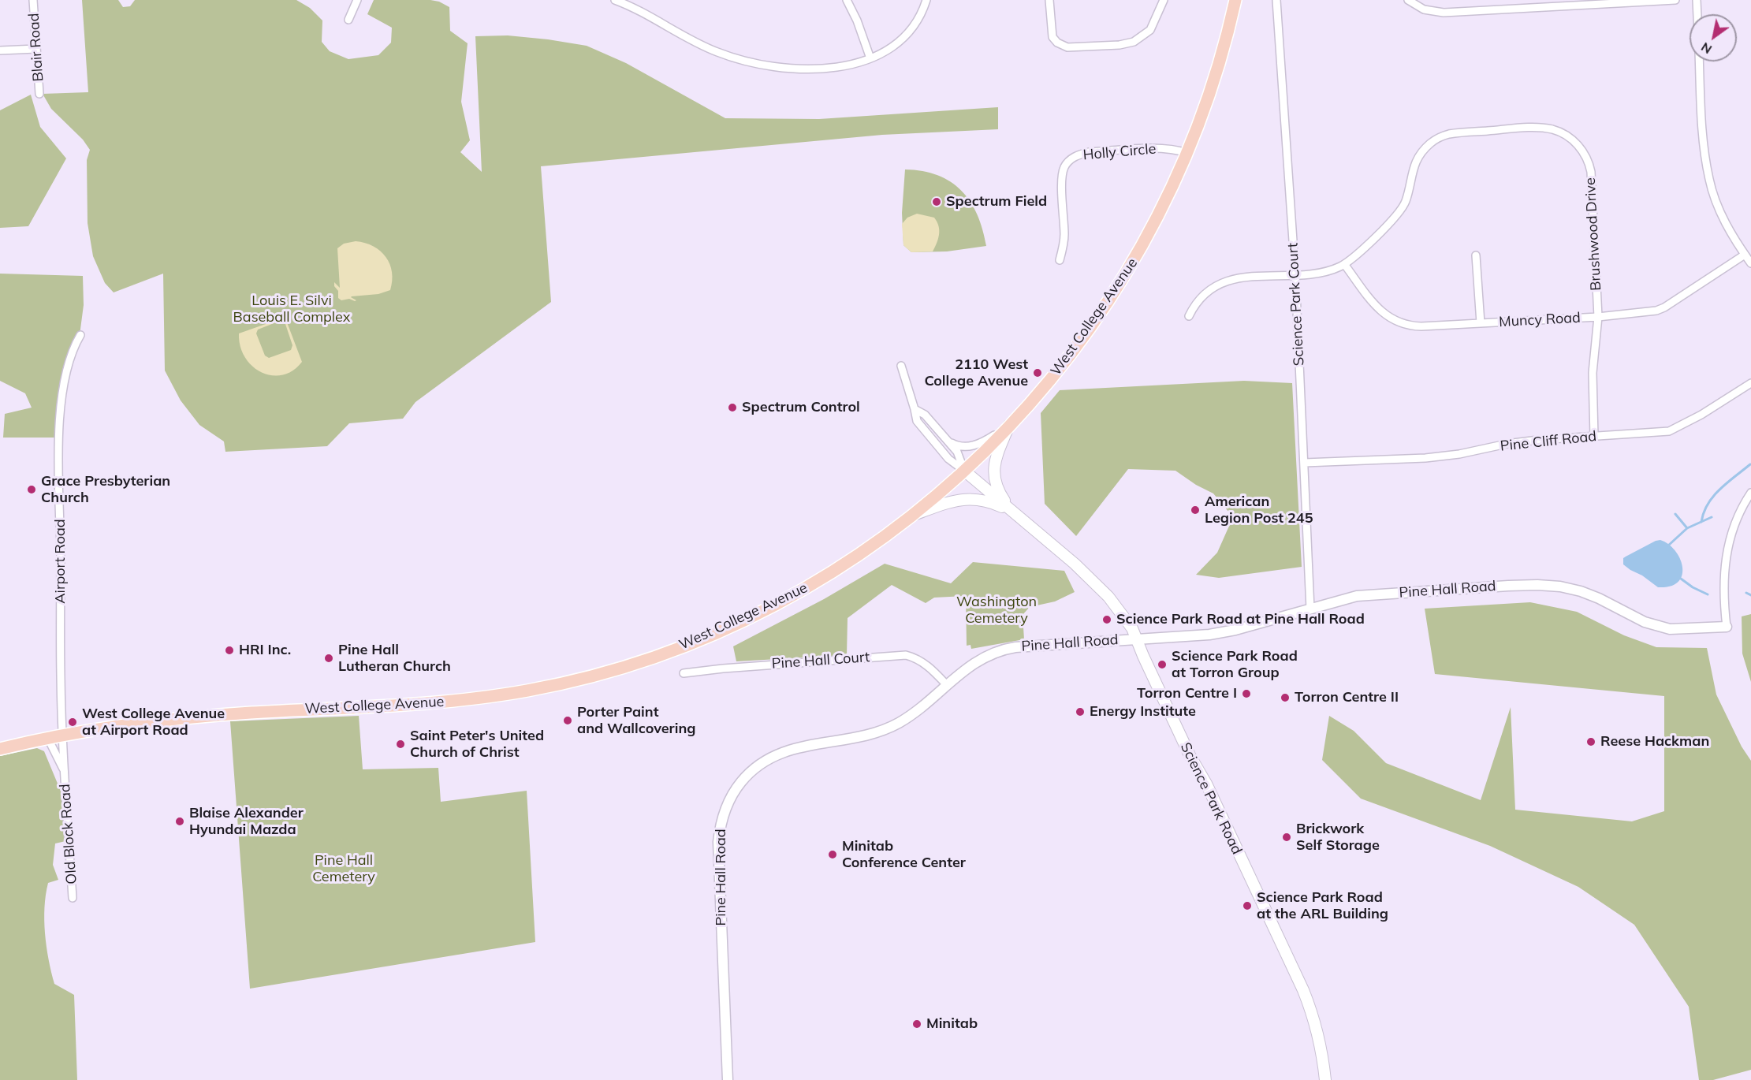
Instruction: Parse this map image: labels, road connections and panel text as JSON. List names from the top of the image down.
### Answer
{
  "streets": {
    "main road": ["West College Avenue", "Science Park Road"],
    "street": [
      "Blair Road",
      "Holly Circle",
      "Brushwood Drive",
      "Science Park Court",
      "Muncy Road",
      "Pine Cliff Road",
      "Airport Road",
      "Pine Hall Road",
      "Pine Hall Court",
      "Old Block Road"
    ]
  },
  "crossings": [
    ["Holly Circle", "West College Avenue"],
    ["Brushwood Drive", "Science Park Court"],
    ["Brushwood Drive", "Muncy Road"],
    ["Brushwood Drive", "Pine Cliff Road"],
    ["Science Park Court", "Pine Cliff Road"],
    ["Science Park Court", "Pine Hall Road"],
    ["West College Avenue", "Airport Road"],
    ["West College Avenue", "Science Park Road"],
    ["West College Avenue", "Old Block Road"],
    ["Airport Road", "Old Block Road"],
    ["Pine Hall Road", "Pine Hall Court"],
    ["Pine Hall Road", "Science Park Road"]
  ],
  "parks": ["Louis E. Silvi Baseball Complex", "Washington Cemetery", "Pine Hall Cemetery"],
  "places": [
    "Spectrum Field",
    "2110 West College Avenue",
    "Spectrum Control",
    "Grace Presbyterian Church",
    "American Legion Post 245",
    "Science Park Road at Pine Hall Road",
    "HRI Inc.",
    "Pine Hall Lutheran Church",
    "Science Park Road at Torron Group",
    "Torron Centre I",
    "Torron Centre II",
    "Energy Institute",
    "Porter Paint and Wallcovering",
    "West College Avenue at Airport Road",
    "Reese Hackman",
    "Saint Peter's United Church of Christ",
    "Blaise Alexander Hyundai Mazda",
    "Brickwork Self Storage",
    "Minitab Conference Center",
    "Science Park Road at the ARL Building",
    "Minitab"
  ],
  "north": "bottom left"
}
